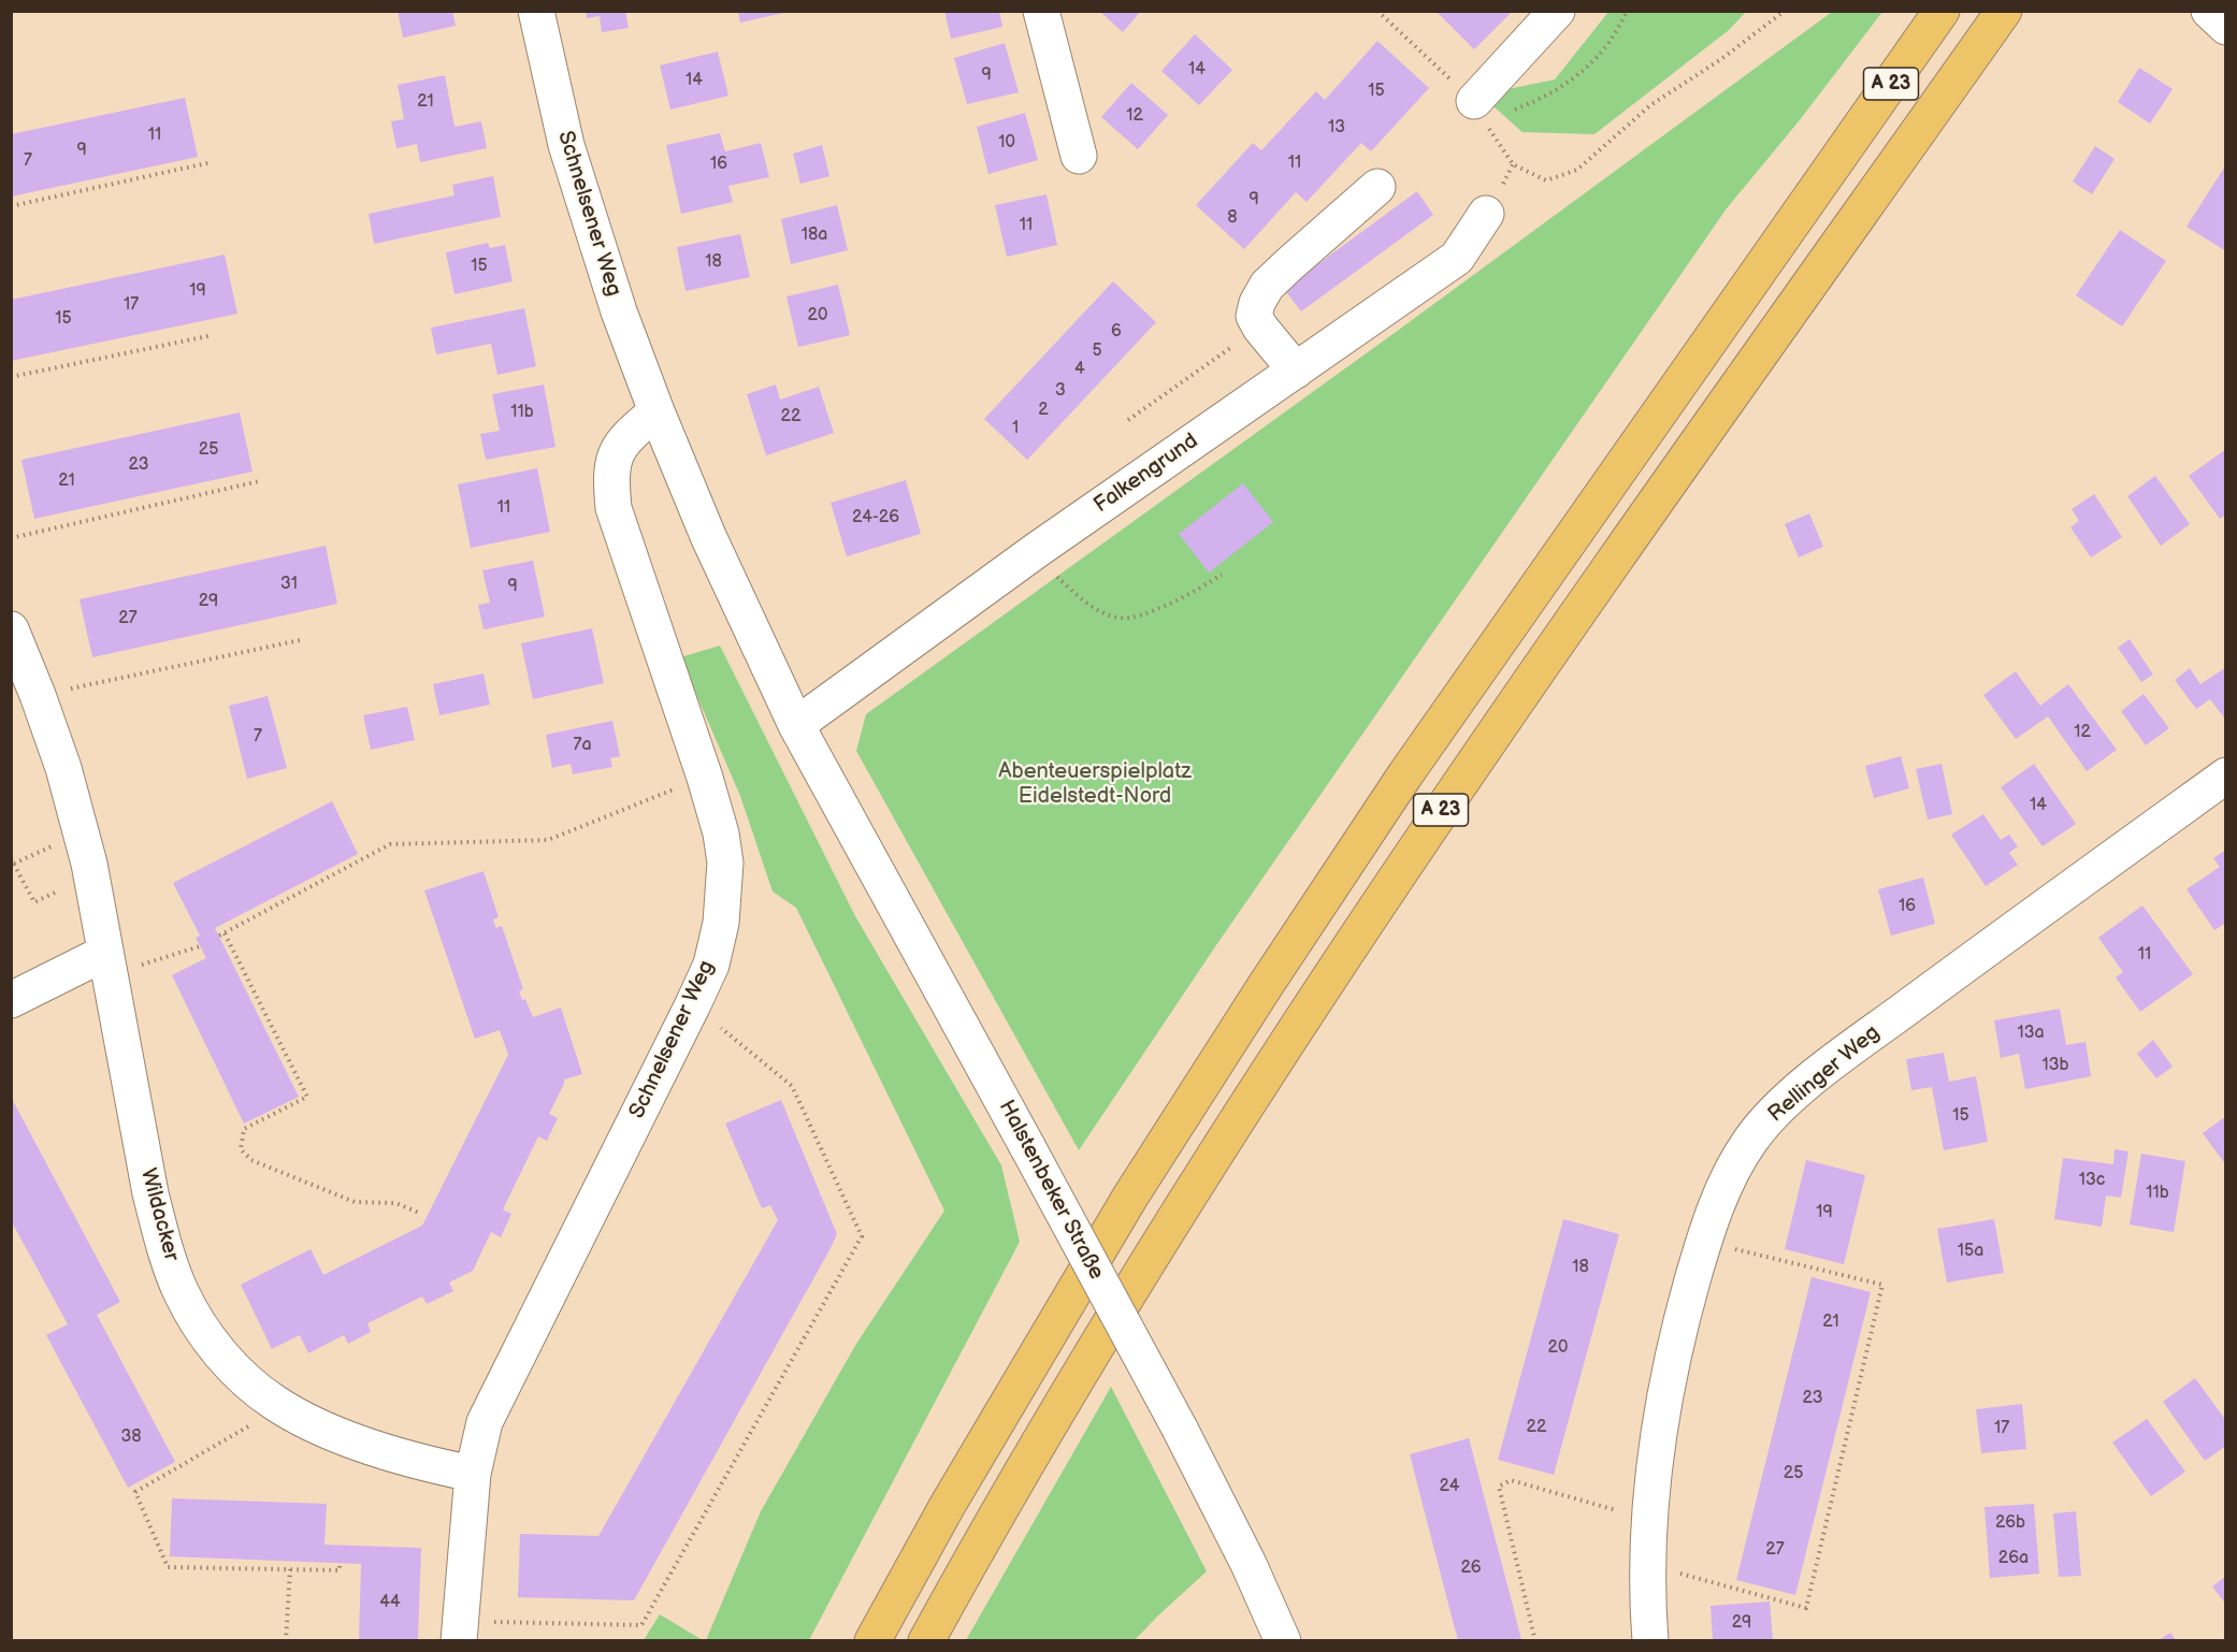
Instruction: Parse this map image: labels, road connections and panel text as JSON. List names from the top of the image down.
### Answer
{
  "streets": {
    "highway": ["A 23"],
    "street": [
      "Schnelsener Weg",
      "Falkengrund",
      "Rellinger Weg",
      "Halstenbeker Straße",
      "Wildacker"
    ]
  },
  "crossings": [
    ["Schnelsener Weg", "Falkengrund"],
    ["Schnelsener Weg", "Halstenbeker Straße"],
    ["Schnelsener Weg", "Wildacker"],
    ["Falkengrund", "Halstenbeker Straße"]
  ],
  "parks": ["Abenteuerspielplatz Eidelstedt-Nord"],
  "house_numbers": [
    "14",
    "9",
    "14",
    "15",
    "21",
    "12",
    "13",
    "11",
    "10",
    "9",
    "7",
    "11",
    "16",
    "9",
    "8",
    "11",
    "18a",
    "18",
    "15",
    "19",
    "17",
    "20",
    "15",
    "6",
    "5",
    "4",
    "3",
    "2",
    "11b",
    "22",
    "1",
    "25",
    "23",
    "21",
    "11",
    "24-26",
    "31",
    "9",
    "29",
    "27",
    "12",
    "7",
    "7a",
    "14",
    "16",
    "11",
    "13a",
    "13b",
    "15",
    "13c",
    "11b",
    "19",
    "15a",
    "18",
    "21",
    "20",
    "23",
    "22",
    "17",
    "38",
    "25",
    "24",
    "26b",
    "27",
    "26a",
    "26",
    "44",
    "29"
  ]
}
